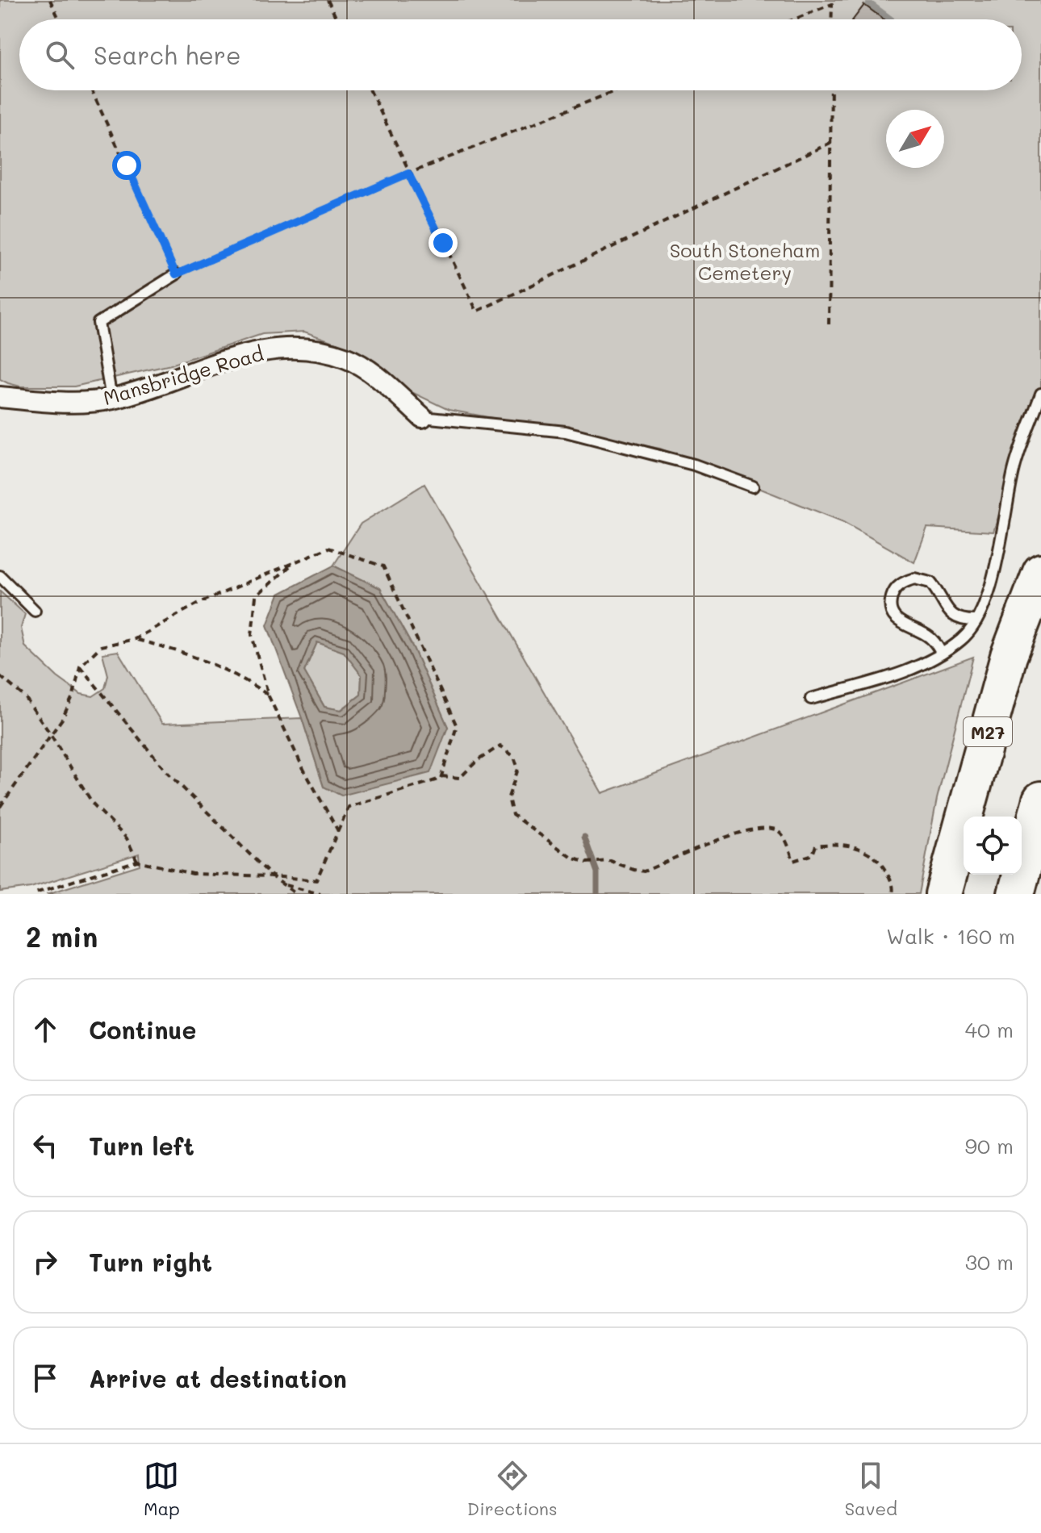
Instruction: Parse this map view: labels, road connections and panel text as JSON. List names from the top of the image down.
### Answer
{
  "streets": {
    "highway": ["M27"],
    "street": ["Mansbridge Road"]
  },
  "parks": ["South Stoneham Cemetery"],
  "north": "top right",
  "page": {
    "search": "Search here",
    "heading": ["2 min", "Walk · 160 m"],
    "list": [
      ["Continue", "40 m"],
      ["Turn left", "90 m"],
      ["Turn right", "30 m"],
      "Arrive at destination"
    ],
    "nav": ["Map", "Directions", "Saved"]
  }
}
